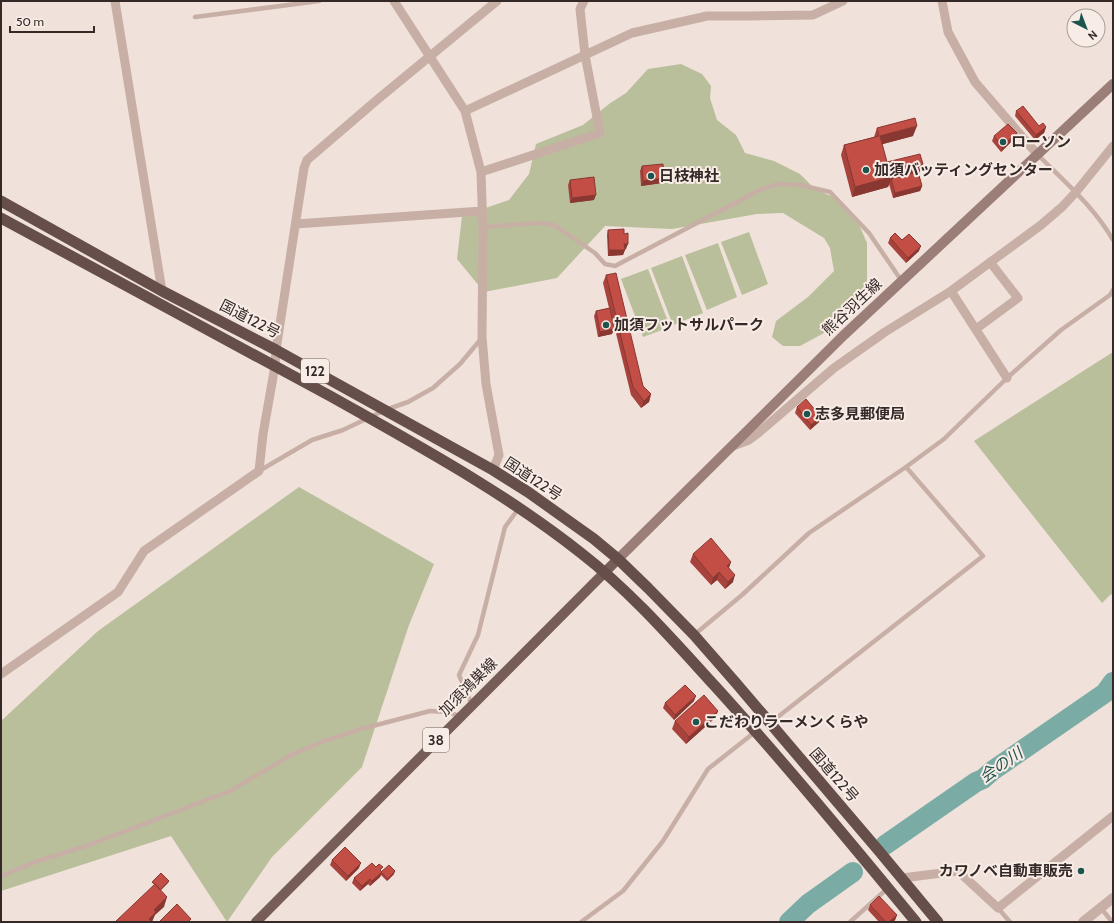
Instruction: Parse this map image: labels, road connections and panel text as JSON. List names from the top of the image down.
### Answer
{
  "streets": {
    "highway": ["国道122号", "122"],
    "main road": ["熊谷羽生線", "加須鴻巣線", "38"]
  },
  "crossings": [
    ["熊谷羽生線", "国道122号"],
    ["熊谷羽生線", "加須鴻巣線"],
    ["国道122号", "加須鴻巣線"]
  ],
  "water": ["会の川"],
  "places": [
    "ローソン",
    "加須バッティングセンター",
    "日枝神社",
    "加須フットサルパーク",
    "志多見郵便局",
    "こだわりラーメンくらや",
    "カワノベ自動車販売"
  ],
  "scale_bar": "50 m",
  "north": "bottom right"
}
